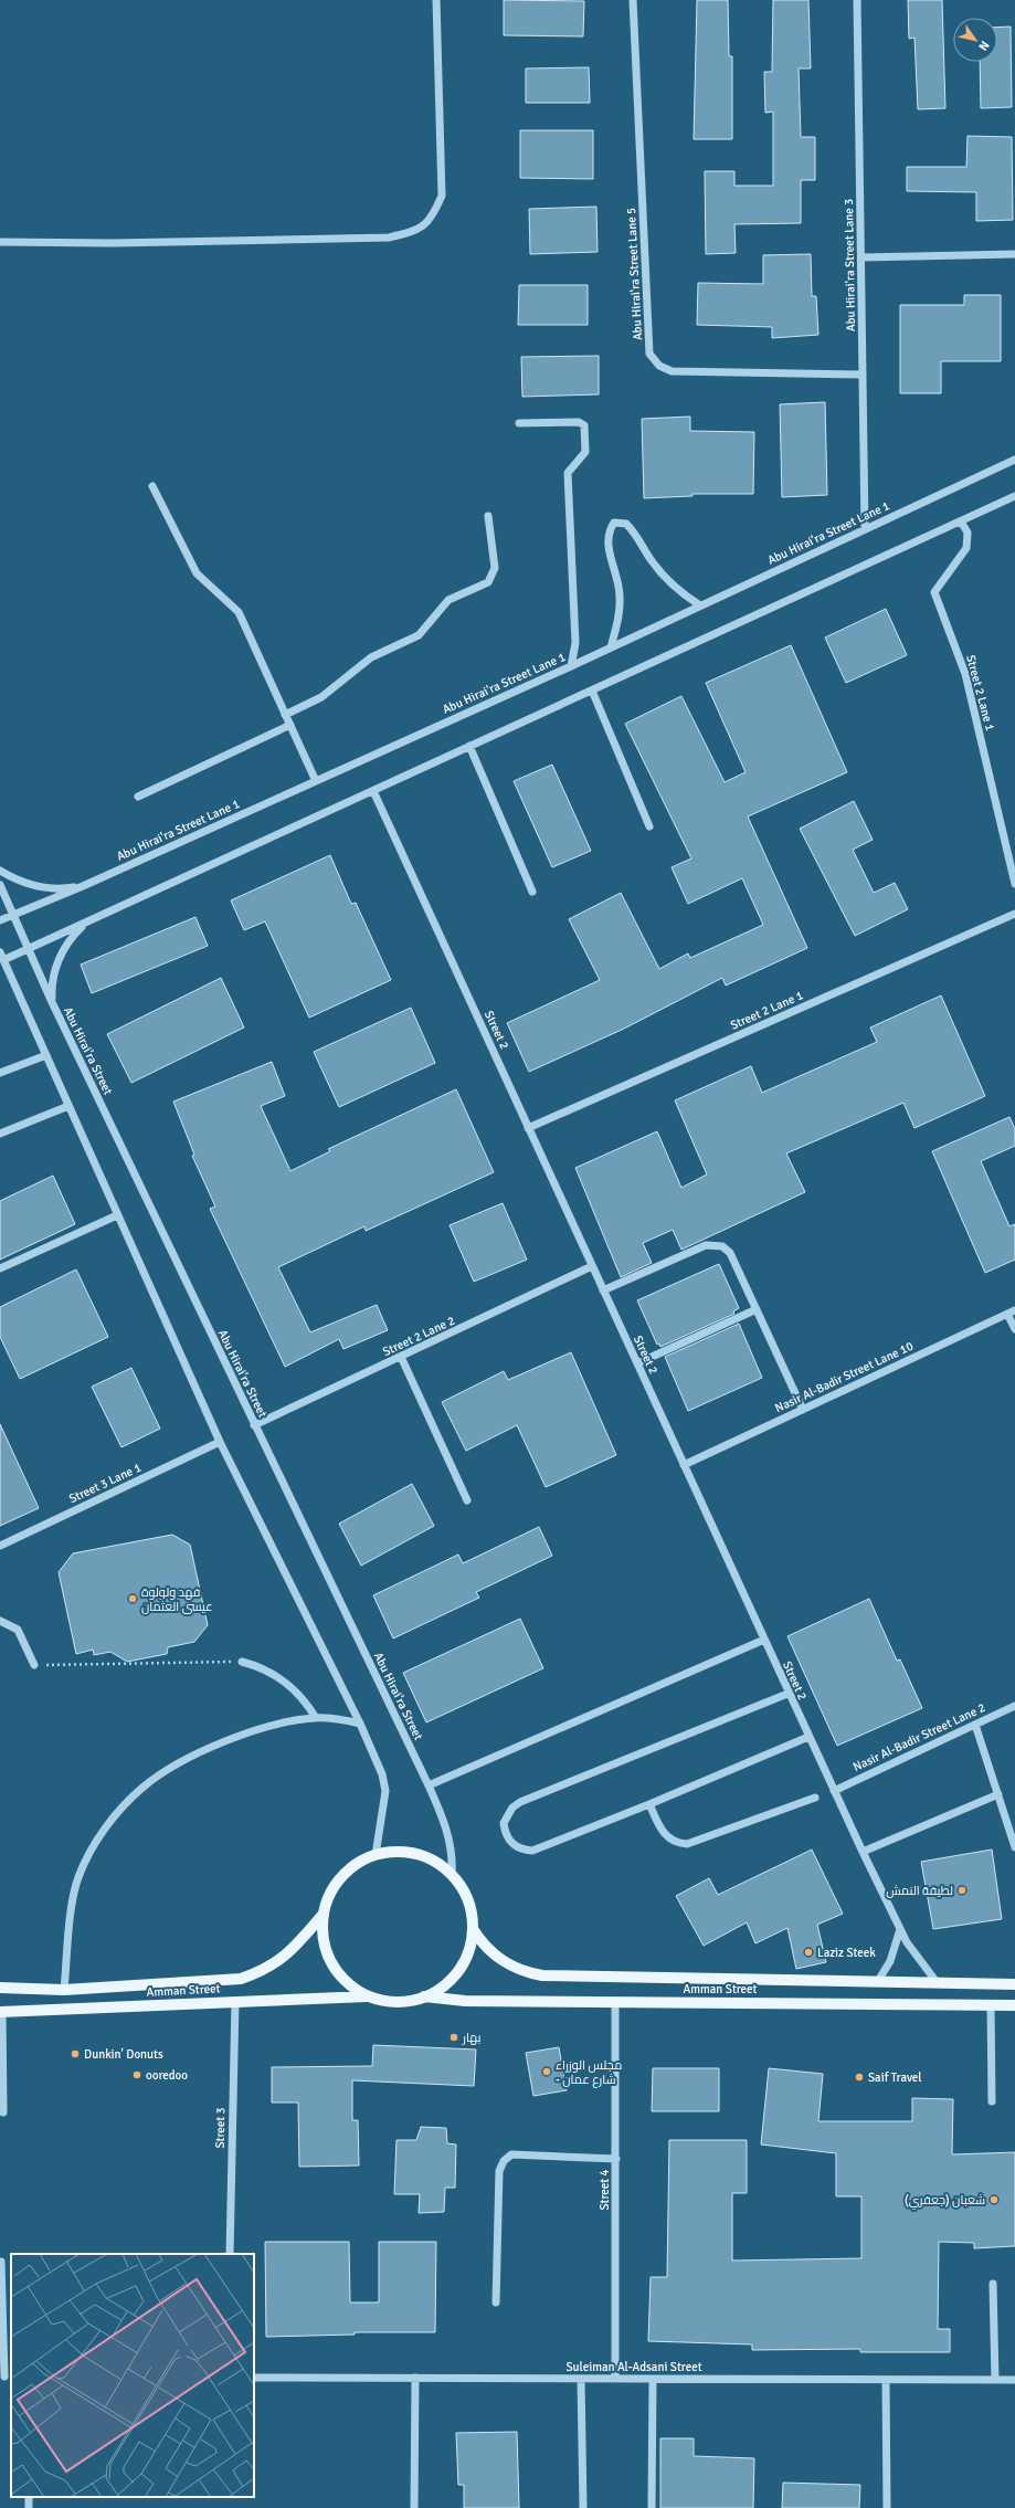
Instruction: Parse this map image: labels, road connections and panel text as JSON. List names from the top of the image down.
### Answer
{
  "streets": {
    "main road": ["Amman Street"],
    "street": [
      "Abu Hirai'ra Street Lane 3",
      "Abu Hirai'ra Street Lane 5",
      "Abu Hirai'ra Street Lane 1",
      "Street 2 Lane 1",
      "Street 2",
      "Abu Hirai'ra Street",
      "Street 2 Lane 2",
      "Nasir Al-Badir Street Lane 10",
      "Street 3 Lane 1",
      "Nasir Al-Badir Street Lane 2",
      "Street 3",
      "Street 4",
      "Suleiman Al-Adsani Street"
    ]
  },
  "crossings": [
    ["Abu Hirai'ra Street Lane 3", "Abu Hirai'ra Street Lane 5"],
    ["Abu Hirai'ra Street Lane 3", "Abu Hirai'ra Street Lane 1"],
    ["Abu Hirai'ra Street Lane 1", "Abu Hirai'ra Street"],
    ["Street 2 Lane 1", "Street 2"],
    ["Street 2", "Street 2 Lane 2"],
    ["Street 2", "Nasir Al-Badir Street Lane 10"],
    ["Street 2", "Nasir Al-Badir Street Lane 2"],
    ["Street 2", "Amman Street"],
    ["Abu Hirai'ra Street", "Street 2 Lane 2"],
    ["Abu Hirai'ra Street", "Amman Street"],
    ["Amman Street", "Street 3"],
    ["Amman Street", "Street 4"],
    ["Street 4", "Suleiman Al-Adsani Street"]
  ],
  "places": [
    "فهد ولولوة عيسى العثمان",
    "لطيفة النمش",
    "Laziz Steek",
    "بهار",
    "Dunkin' Donuts",
    "مجلس الوزراء - شارع عمان",
    "ooredoo",
    "Saif Travel",
    "شعبان (جعفري)"
  ],
  "north": "bottom right"
}
